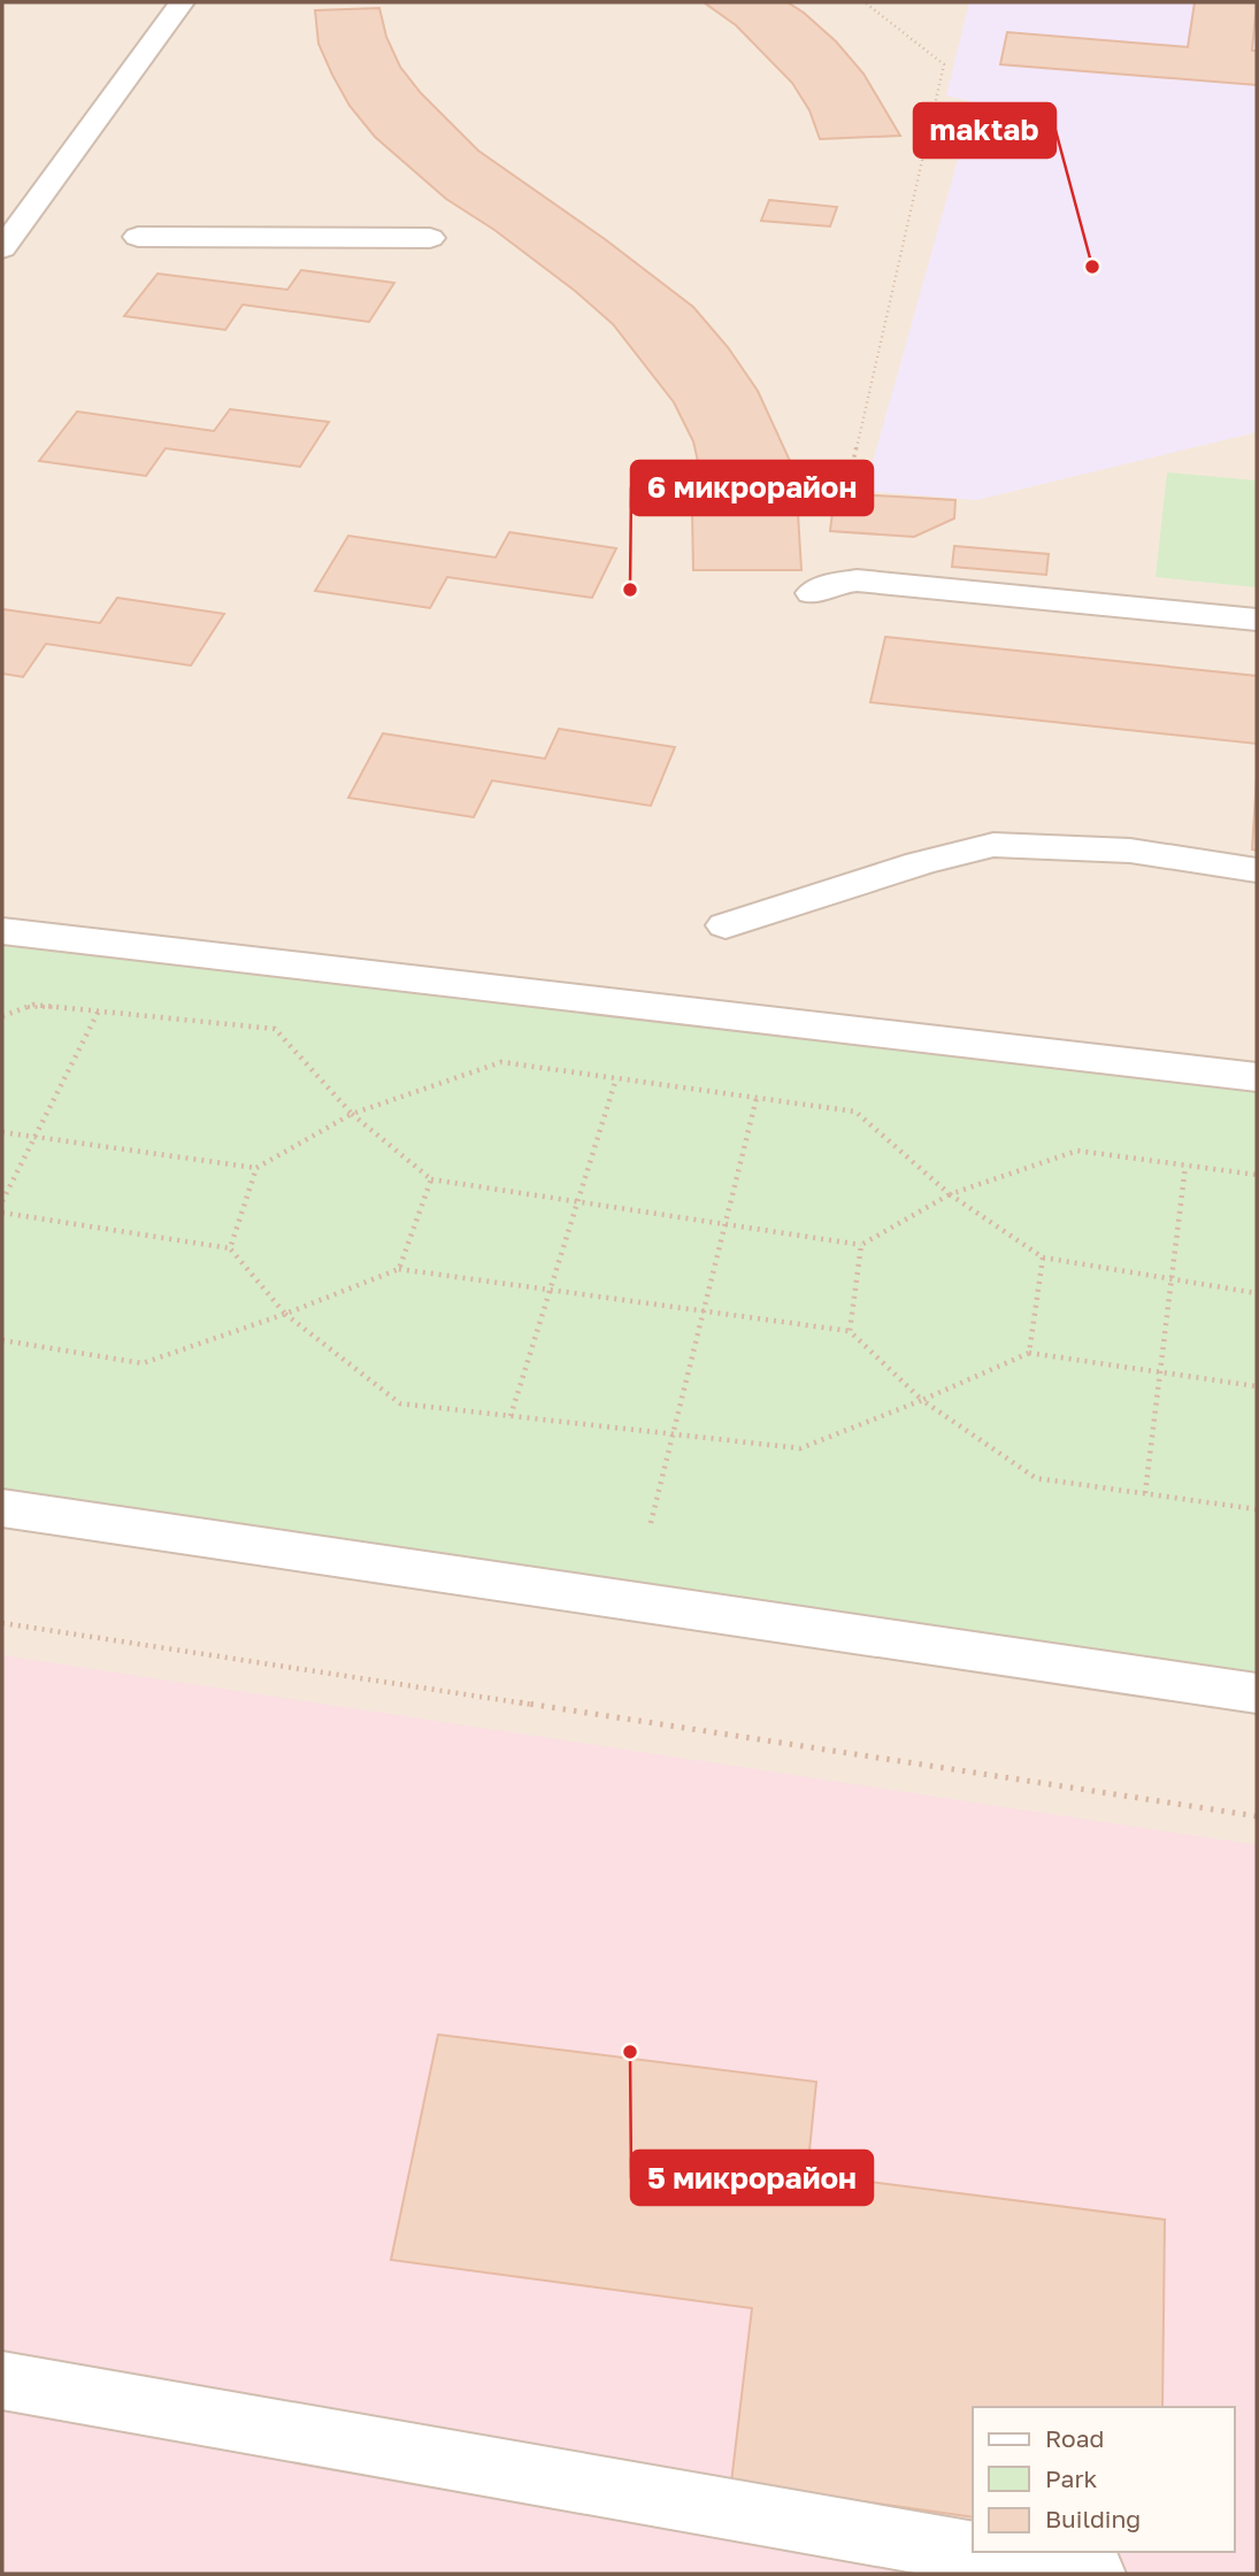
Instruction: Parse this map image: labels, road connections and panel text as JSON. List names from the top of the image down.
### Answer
{
  "places": ["maktab", "6 микрорайон", "5 микрорайон"],
  "legend": ["Road", "Park", "Building"]
}
